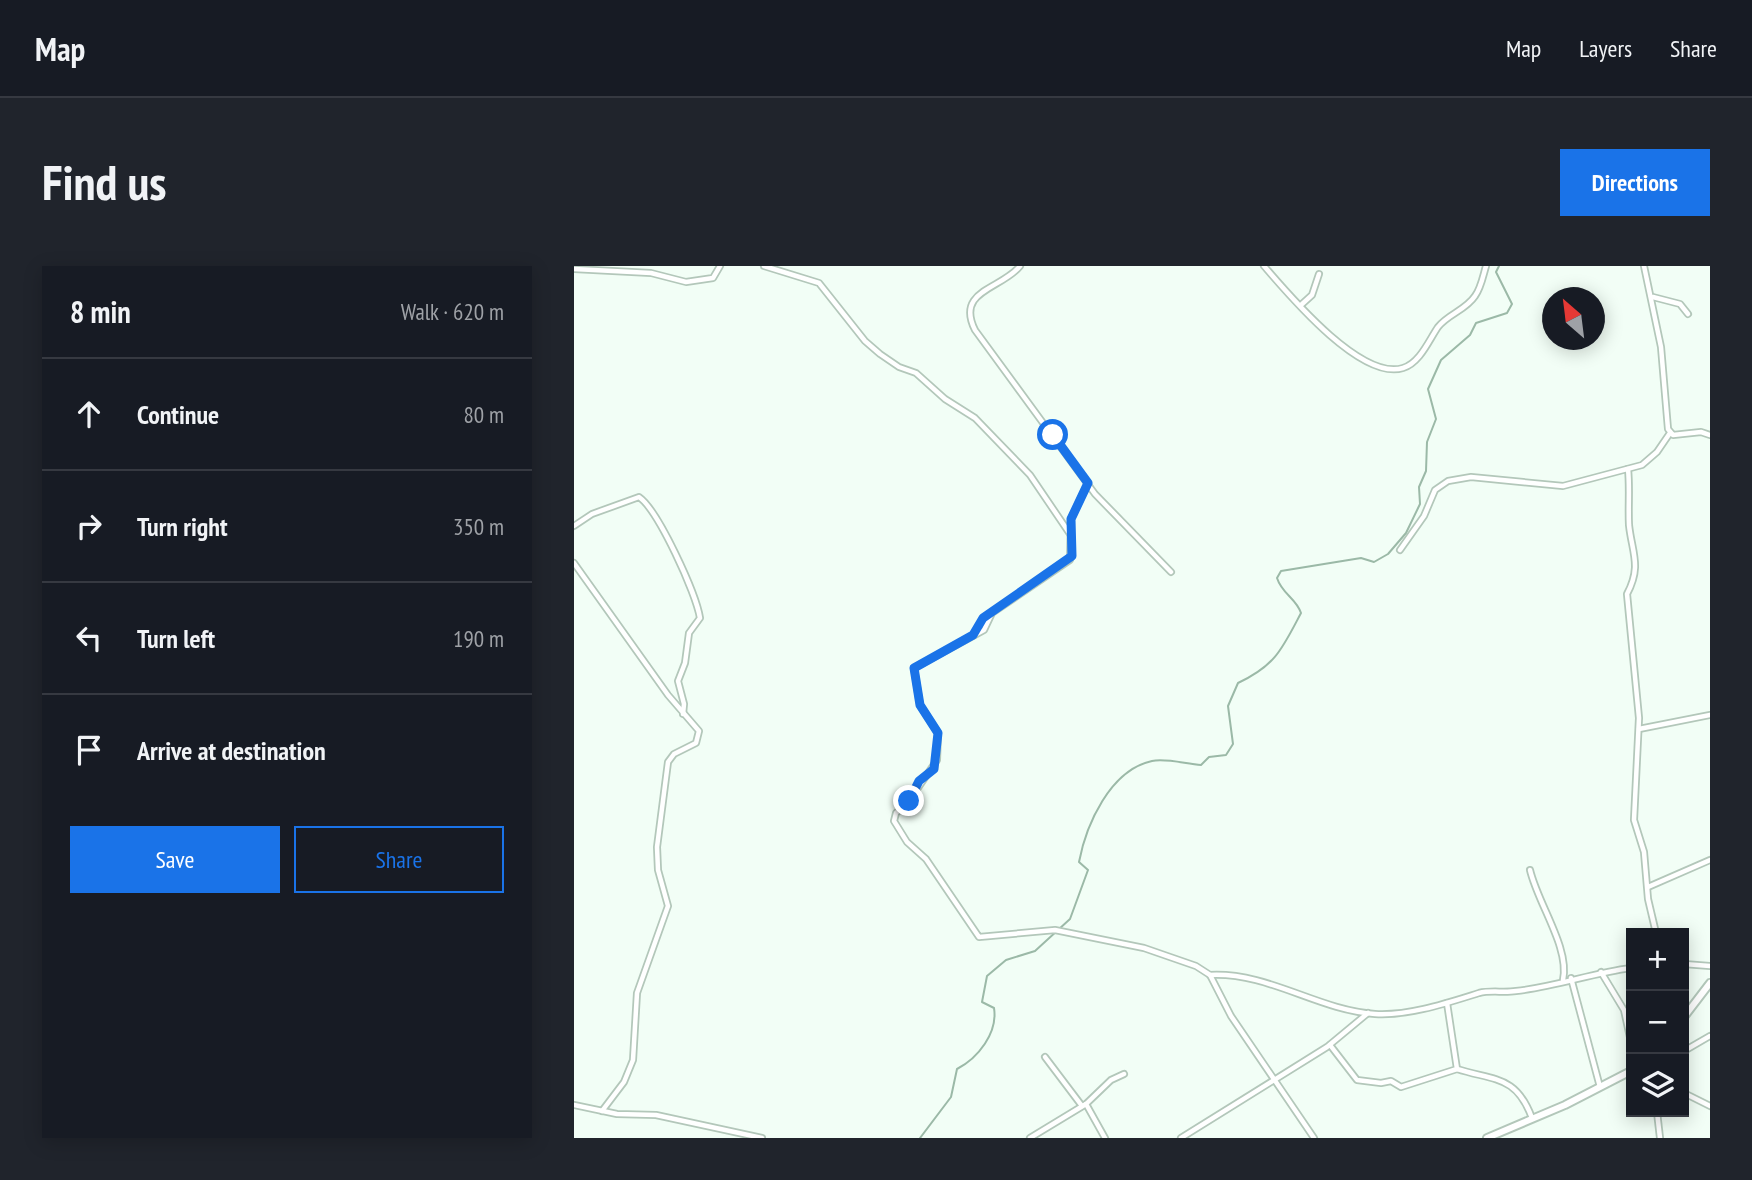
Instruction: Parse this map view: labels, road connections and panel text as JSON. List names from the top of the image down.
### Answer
{
  "north": "top left",
  "page": {
    "header": "Map",
    "nav": ["Map", "Layers", "Share"],
    "buttons": [
      "Directions",
      ["Save", "Share"]
    ],
    "title": "Find us",
    "heading": ["8 min", "Walk · 620 m"],
    "list": [
      ["Continue", "80 m"],
      ["Turn right", "350 m"],
      ["Turn left", "190 m"],
      "Arrive at destination"
    ],
    "map_buttons": ["+", "−"]
  }
}
